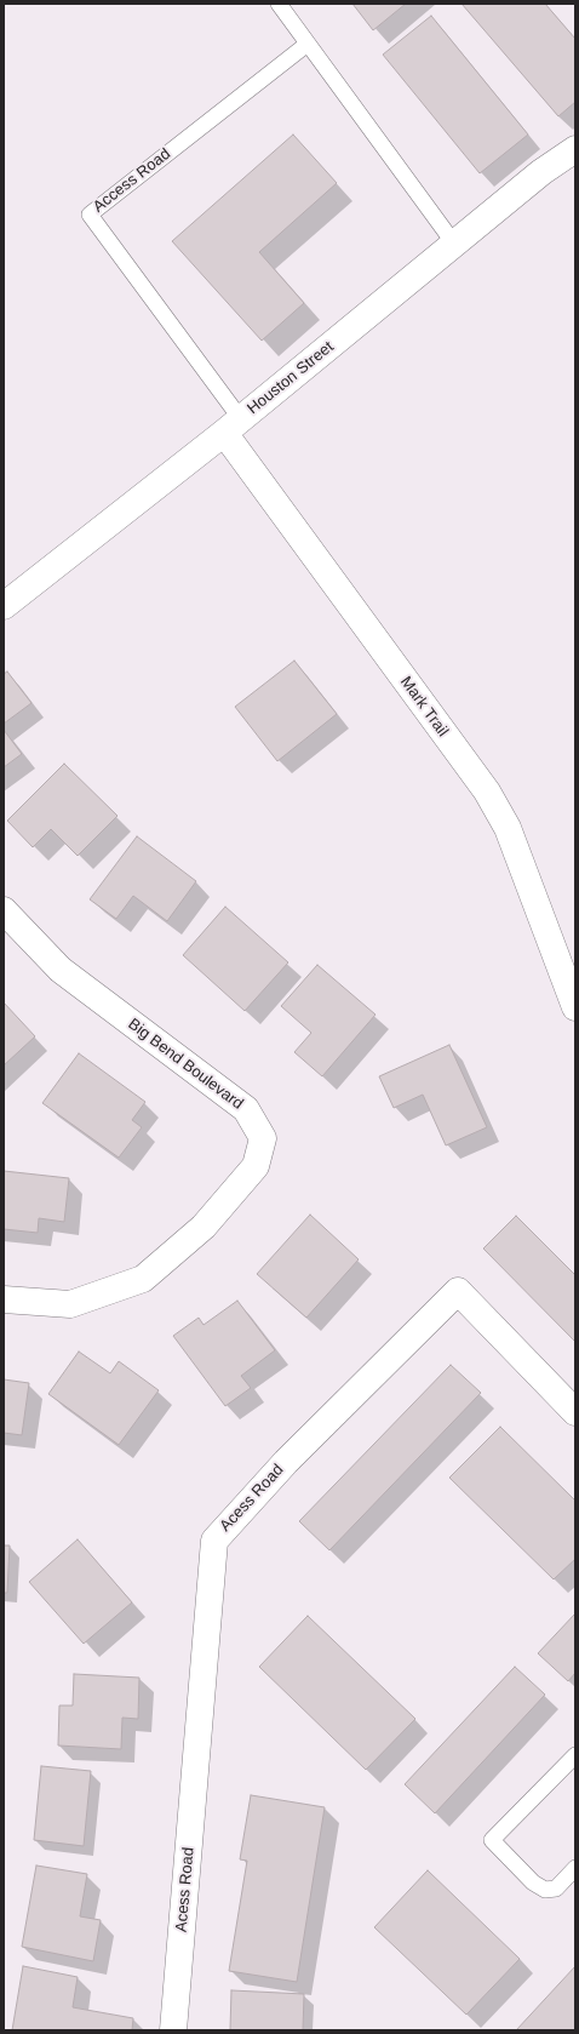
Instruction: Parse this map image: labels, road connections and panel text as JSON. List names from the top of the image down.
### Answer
{
  "streets": {
    "street": [
      "Houston Street",
      "Mark Trail",
      "Big Bend Boulevard",
      "Acess Road"
    ],
    "lane": ["Access Road"]
  },
  "crossings": [
    ["Access Road", "Houston Street"],
    ["Access Road", "Mark Trail"],
    ["Houston Street", "Mark Trail"]
  ]
}
